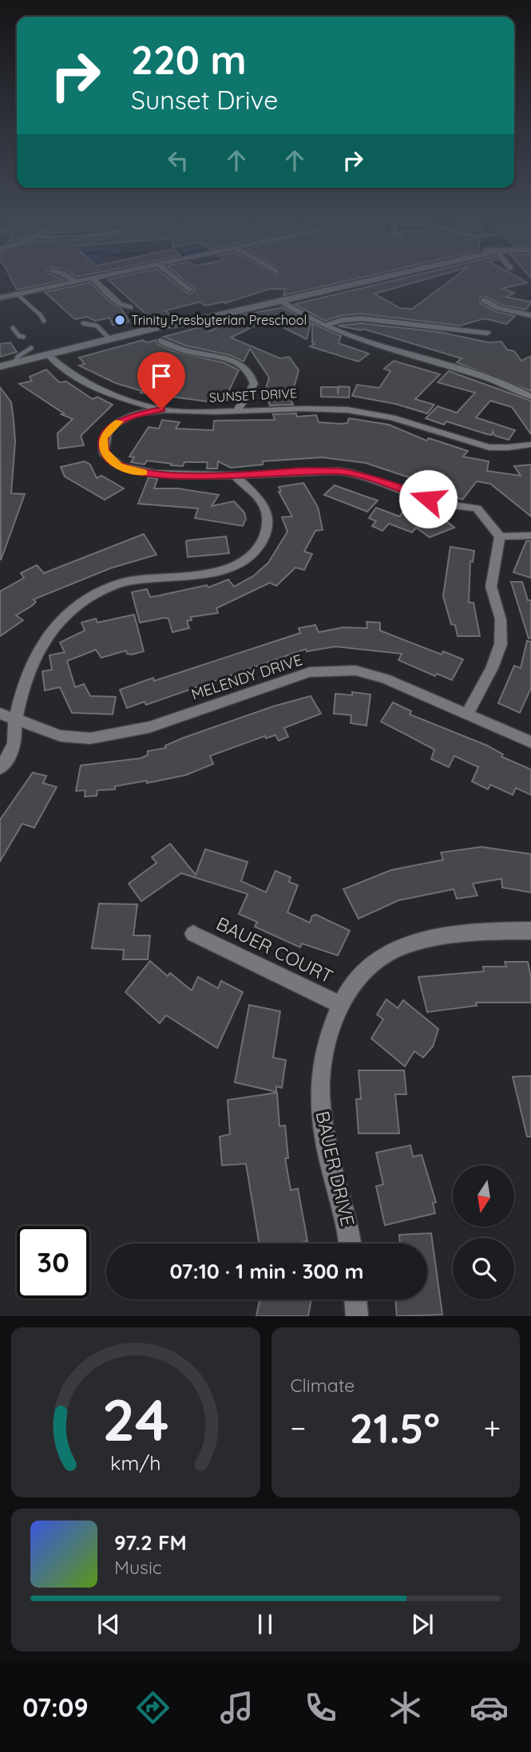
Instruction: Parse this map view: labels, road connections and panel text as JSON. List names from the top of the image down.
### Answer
{
  "streets": {
    "street": [
      "SUNSET DRIVE",
      "MELENDY DRIVE",
      "BAUER COURT",
      "BAUER DRIVE"
    ]
  },
  "crossings": [
    ["BAUER COURT", "BAUER DRIVE"]
  ],
  "places": ["Trinity Presbyterian Preschool"],
  "north": "bottom",
  "page": {
    "turn": ["220 m", "Sunset Drive"],
    "limit": "30",
    "trip": "07:10 · 1 min · 300 m",
    "tile": "Climate",
    "heat": ["−", "21.5°", "+"],
    "song": ["97.2 FM", "Music"],
    "tabs": "07:09",
    "gauge": ["24", "km/h"]
  }
}
